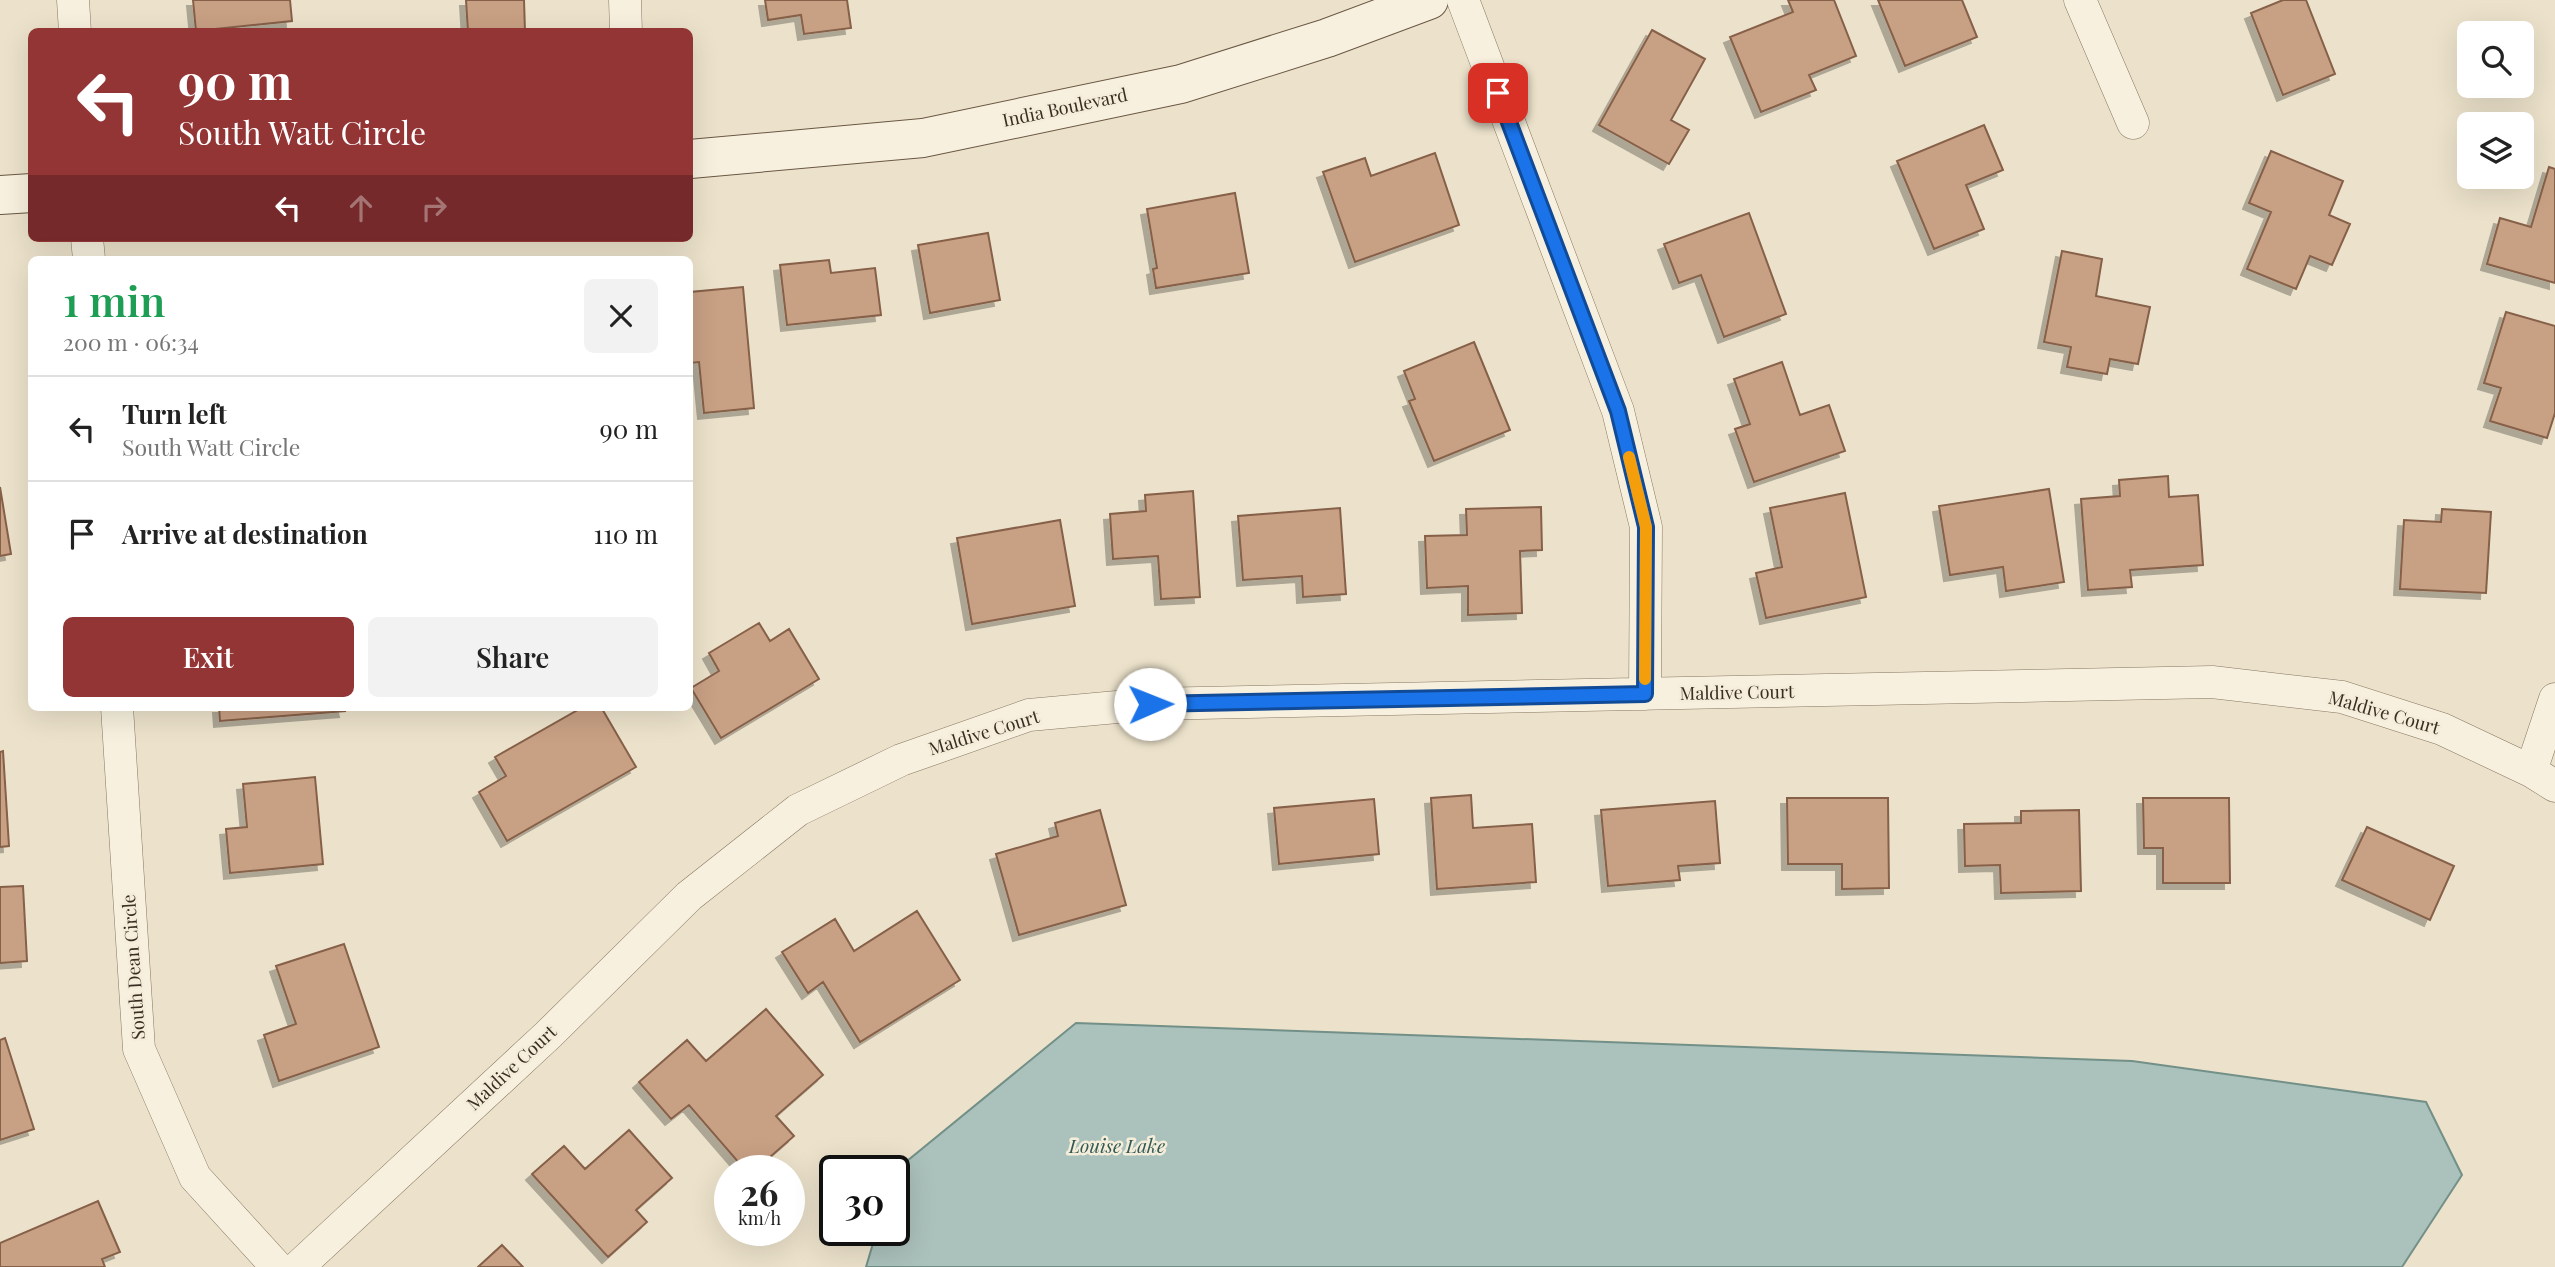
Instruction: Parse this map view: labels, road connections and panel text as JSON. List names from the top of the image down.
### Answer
{
  "streets": {
    "street": ["India Boulevard", "Maldive Court", "South Dean Circle"]
  },
  "water": ["Louise Lake"],
  "page": {
    "turn": ["90 m", "South Watt Circle"],
    "heading": ["1 min", "200 m · 06:34"],
    "list": [
      {
        "name": "Turn left",
        "note": "South Watt Circle",
        "value": "90 m"
      },
      {
        "name": "Arrive at destination",
        "value": "110 m"
      }
    ],
    "buttons": ["Exit", "Share"],
    "speed": "26 km/h",
    "limit": "30"
  }
}
